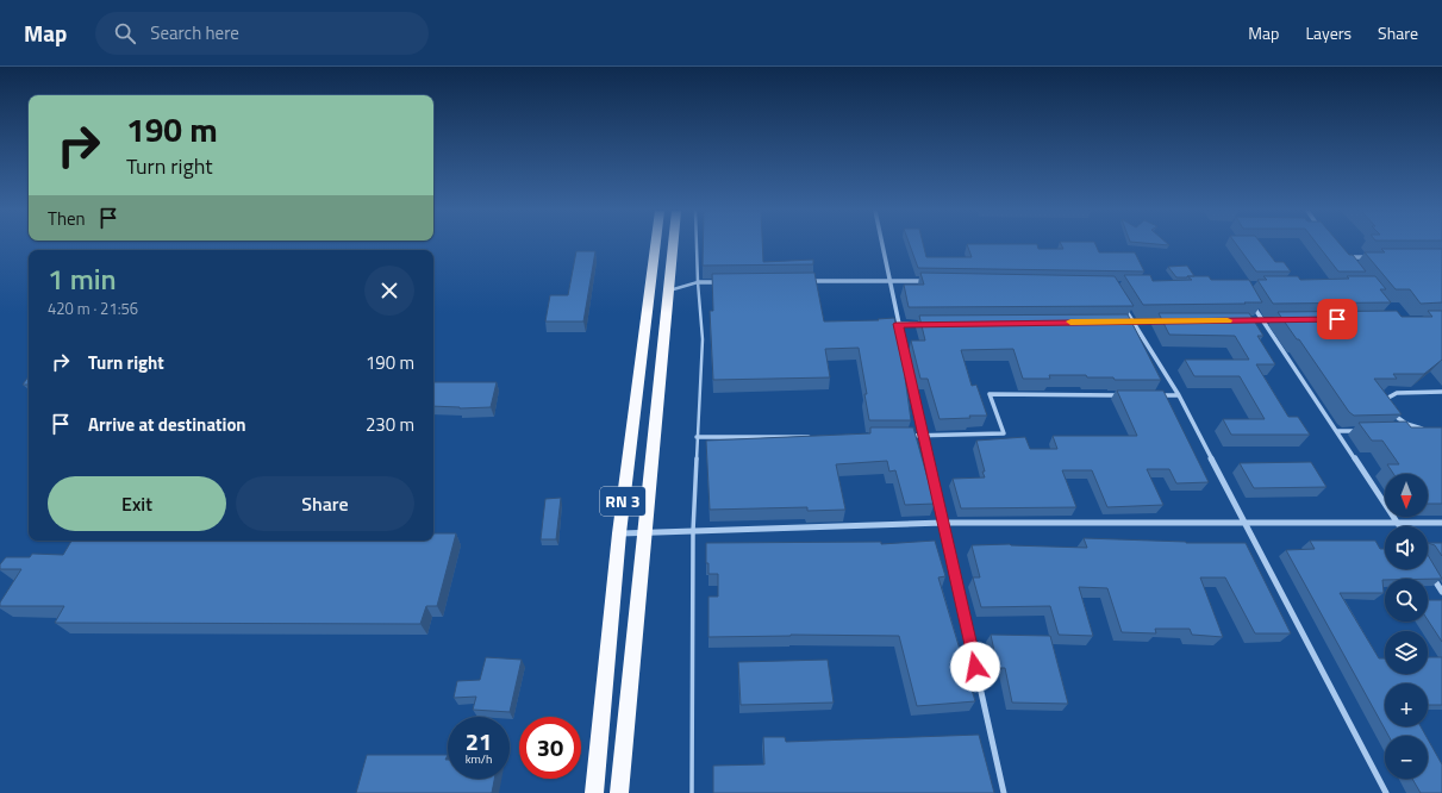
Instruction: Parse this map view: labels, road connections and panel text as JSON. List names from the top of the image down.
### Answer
{
  "streets": {
    "highway": ["RN 3"]
  },
  "north": "bottom",
  "page": {
    "header": "Map",
    "search": "Search here",
    "nav": ["Map", "Layers", "Share"],
    "turn": ["190 m", "Turn right"],
    "then": "Then",
    "heading": ["1 min", "420 m · 21:56"],
    "list": [
      {
        "name": "Turn right",
        "value": "190 m"
      },
      {
        "name": "Arrive at destination",
        "value": "230 m"
      }
    ],
    "buttons": ["Exit", "Share"],
    "map_buttons": ["+", "−"],
    "speed": "21 km/h",
    "limit": "30"
  }
}
